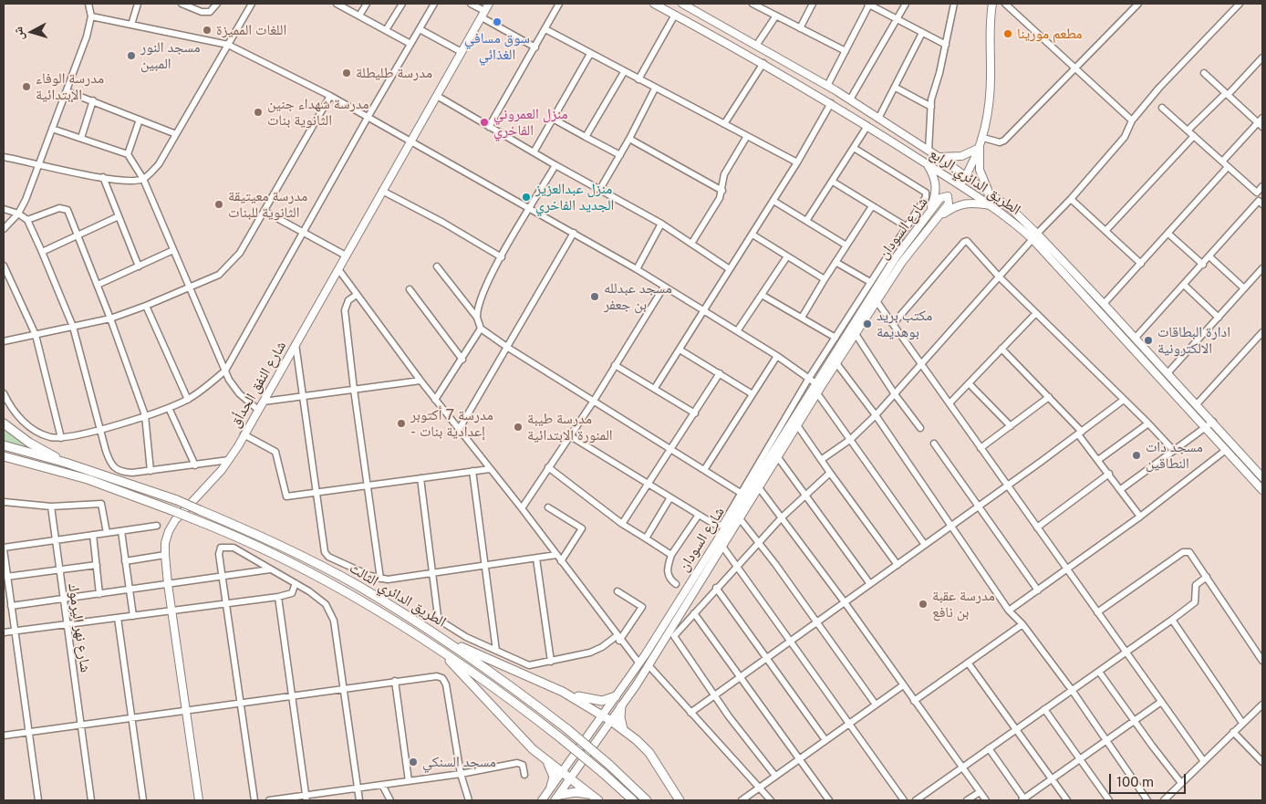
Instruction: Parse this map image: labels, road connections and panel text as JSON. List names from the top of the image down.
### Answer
{
  "streets": {
    "highway": ["الطريق الدائري الثالث"],
    "main road": ["الطريق الدائري الرابع", "شارع السودان", "شارع النفق الحدأق"],
    "street": ["شارع نهر اليرموك"]
  },
  "places": [
    "سوق مسافي الغذائي",
    "اللغات المميزة",
    "مطعم مورينا",
    "مسجد النور المبين",
    "مدرسة طليطلة",
    "مدرسة الوفاء الإبتدائية",
    "مدرسة شهداء جنين الثانوية بنات",
    "منزل العمروني الفاخري",
    "منزل عبدالعزيز الجديد الفاخري",
    "مدرسة معيتيقة الثانوية للبنات",
    "مسجد عبدلله بن جعفر",
    "مكتب بريد بوهديمة",
    "ادارة البطاقات الالكترونية",
    "مدرسة 7 أكتوبر - إعدادية بنات",
    "مدرسة طيبة المنورة الابتدائية",
    "مسجد دات النطاقين",
    "مدرسة عقبة بن نافع",
    "مسجد السنكي"
  ],
  "scale_bar": "100 m",
  "north": "left"
}
